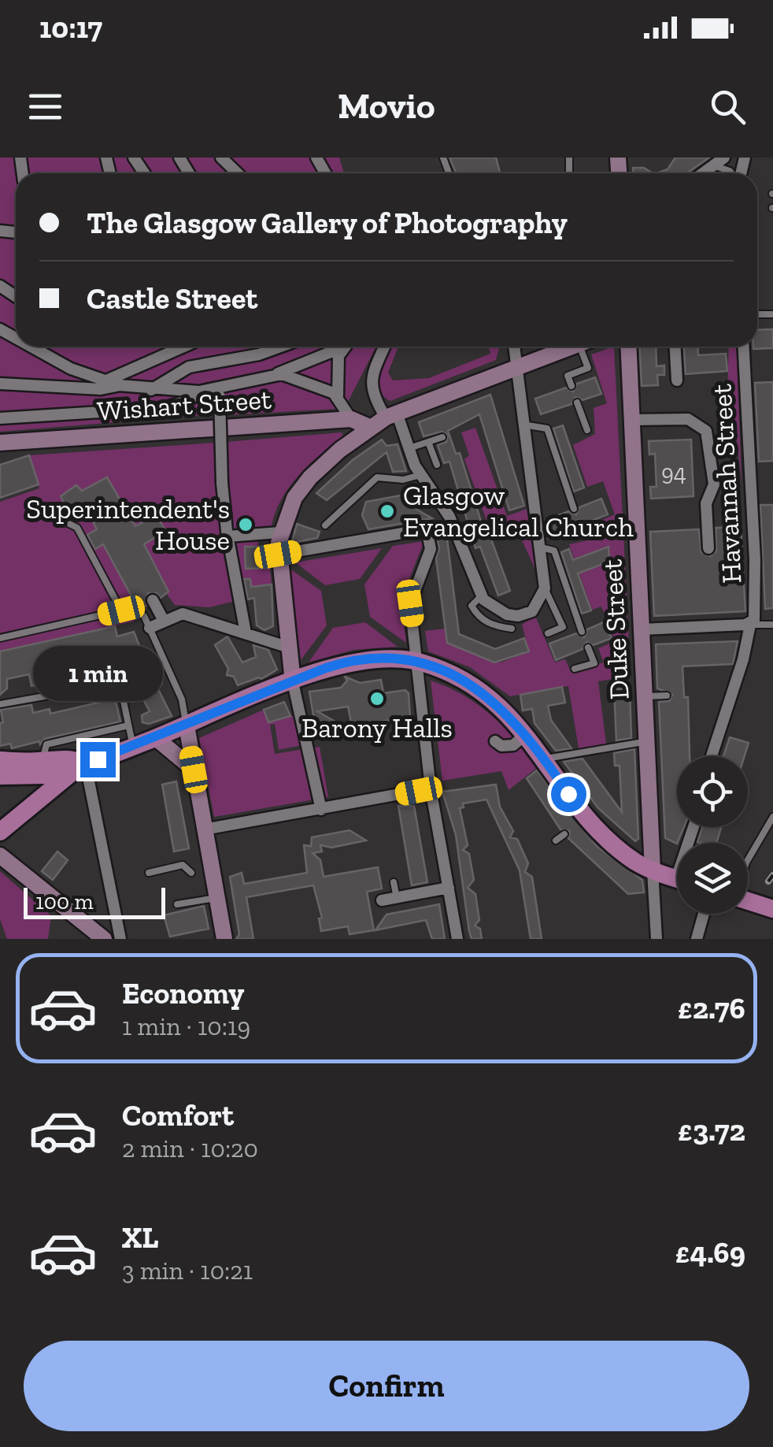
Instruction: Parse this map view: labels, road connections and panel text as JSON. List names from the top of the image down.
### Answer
{
  "streets": {
    "street": ["Wishart Street", "Havannah Street", "Duke Street"]
  },
  "places": ["Glasgow Evangelical Church", "Superintendent's House", "Barony Halls"],
  "house_numbers": ["94"],
  "scale_bar": "100 m",
  "page": {
    "status": "10:17",
    "header": "Movio",
    "banner": ["The Glasgow Gallery of Photography", "Castle Street"],
    "bubble": "1 min",
    "scale": "100 m",
    "list": [
      {
        "name": "Economy",
        "note": "1 min · 10:19",
        "value": "£2.76"
      },
      {
        "name": "Comfort",
        "note": "2 min · 10:20",
        "value": "£3.72"
      },
      {
        "name": "XL",
        "note": "3 min · 10:21",
        "value": "£4.69"
      }
    ],
    "buttons": "Confirm"
  }
}
